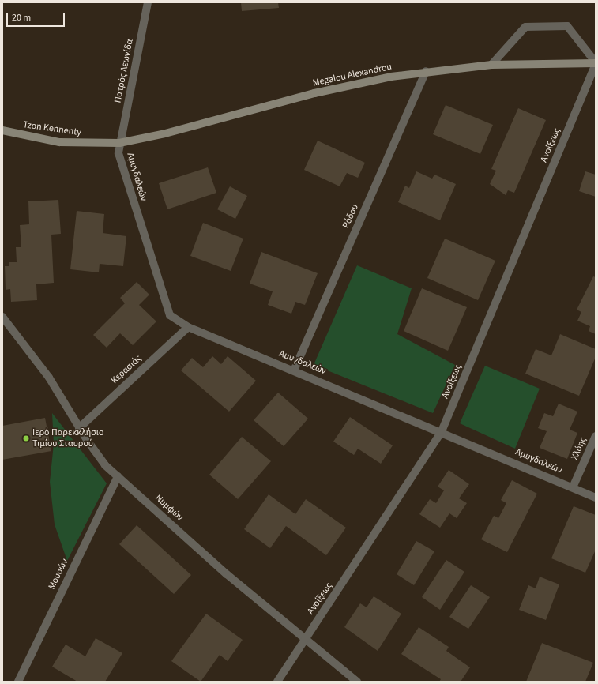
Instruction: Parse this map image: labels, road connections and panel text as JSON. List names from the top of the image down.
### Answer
{
  "streets": {
    "main road": ["Megalou Alexandrou", "Tzon Kennenty"],
    "street": [
      "Πατρός Λεωνίδα",
      "Ανοίξεως",
      "Αμυγδαλεών",
      "Ρόδου",
      "Κερασιάς",
      "Χλόης",
      "Νυμφών",
      "Μουσών"
    ]
  },
  "crossings": [
    ["Πατρός Λεωνίδα", "Megalou Alexandrou"],
    ["Πατρός Λεωνίδα", "Tzon Kennenty"],
    ["Πατρός Λεωνίδα", "Αμυγδαλεών"],
    ["Megalou Alexandrou", "Tzon Kennenty"],
    ["Megalou Alexandrou", "Ανοίξεως"],
    ["Megalou Alexandrou", "Αμυγδαλεών"],
    ["Megalou Alexandrou", "Ρόδου"],
    ["Tzon Kennenty", "Αμυγδαλεών"],
    ["Ανοίξεως", "Αμυγδαλεών"],
    ["Ανοίξεως", "Νυμφών"],
    ["Αμυγδαλεών", "Ρόδου"],
    ["Αμυγδαλεών", "Κερασιάς"],
    ["Αμυγδαλεών", "Χλόης"],
    ["Κερασιάς", "Νυμφών"],
    ["Νυμφών", "Μουσών"]
  ],
  "places": ["Ιερό Παρεκκλήσιο Τιμίου Σταυρού"],
  "scale_bar": "20 m"
}
